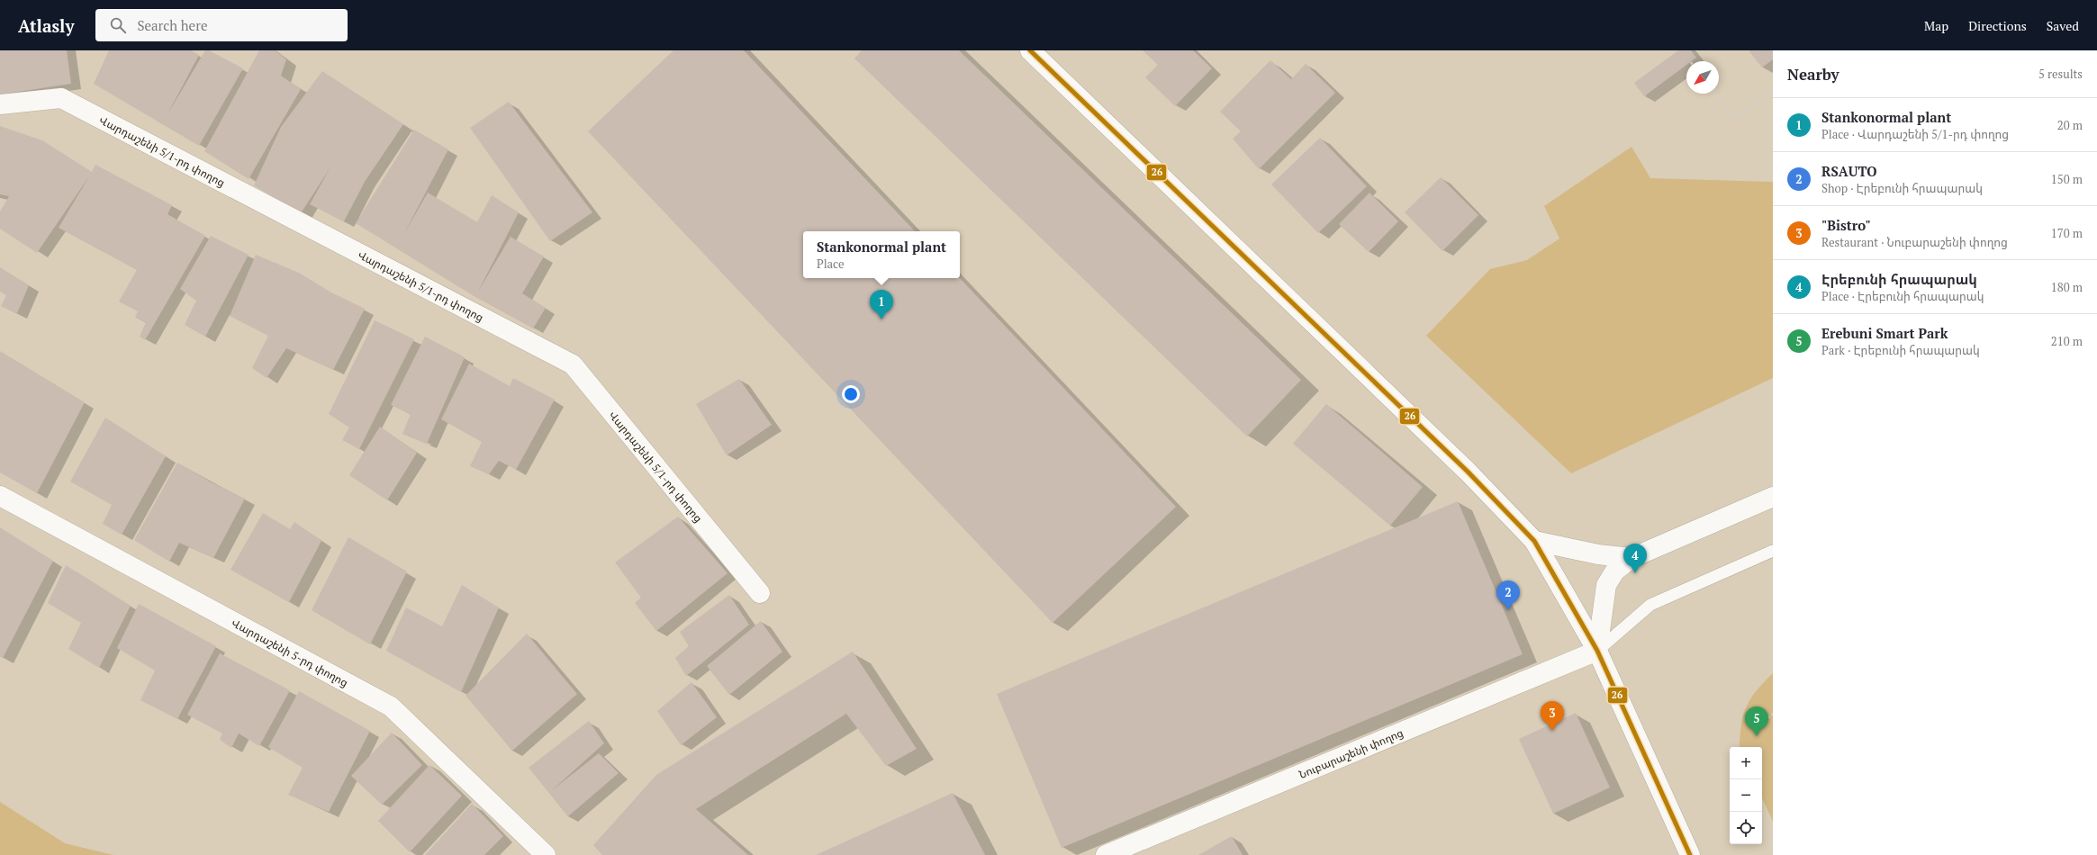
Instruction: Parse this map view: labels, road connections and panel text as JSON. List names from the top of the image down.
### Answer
{
  "streets": {
    "main road": ["Վարդաշենի 5/1-րդ փողոց", "Վարդաշենի 5-րդ փողոց", "Նուբարաշենի փողոց"]
  },
  "lines": ["transit line 26"],
  "north": "bottom left",
  "page": {
    "header": "Atlasly",
    "search": "Search here",
    "nav": ["Map", "Directions", "Saved"],
    "heading": ["Nearby", "5 results"],
    "list": [
      {
        "mark": "1",
        "name": "Stankonormal plant",
        "note": "Place · Վարդաշենի 5/1-րդ փողոց",
        "value": "20 m"
      },
      {
        "mark": "2",
        "name": "RSAUTO",
        "note": "Shop · Էրեբունի հրապարակ",
        "value": "150 m"
      },
      {
        "mark": "3",
        "name": "\"Bistro\"",
        "note": "Restaurant · Նուբարաշենի փողոց",
        "value": "170 m"
      },
      {
        "mark": "4",
        "name": "Էրեբունի հրապարակ",
        "note": "Place · Էրեբունի հրապարակ",
        "value": "180 m"
      },
      {
        "mark": "5",
        "name": "Erebuni Smart Park",
        "note": "Park · Էրեբունի հրապարակ",
        "value": "210 m"
      }
    ],
    "popup": ["Stankonormal plant", "Place"],
    "pins": [
      "1",
      "4",
      "2",
      "3",
      "5"
    ],
    "map_buttons": ["+", "−"]
  }
}
